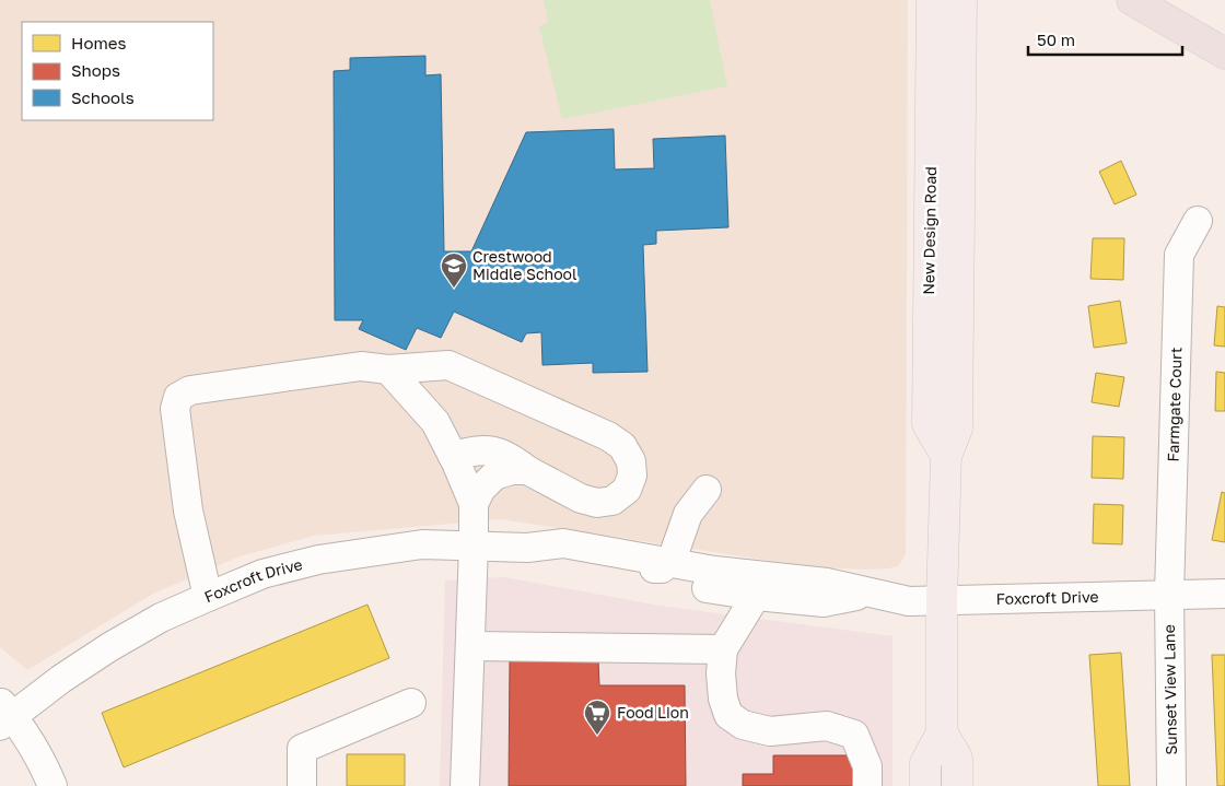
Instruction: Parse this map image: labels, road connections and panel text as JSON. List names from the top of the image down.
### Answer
{
  "streets": {
    "main road": ["New Design Road"],
    "street": ["Farmgate Court", "Foxcroft Drive", "Sunset View Lane"]
  },
  "crossings": [
    ["New Design Road", "Foxcroft Drive"],
    ["Farmgate Court", "Foxcroft Drive"],
    ["Farmgate Court", "Sunset View Lane"],
    ["Foxcroft Drive", "Sunset View Lane"]
  ],
  "places": {
    "school or university": ["Crestwood Middle School"],
    "supermarket": ["Food Lion"]
  },
  "legend": ["Homes", "Shops", "Schools"],
  "scale_bar": "50 m"
}
